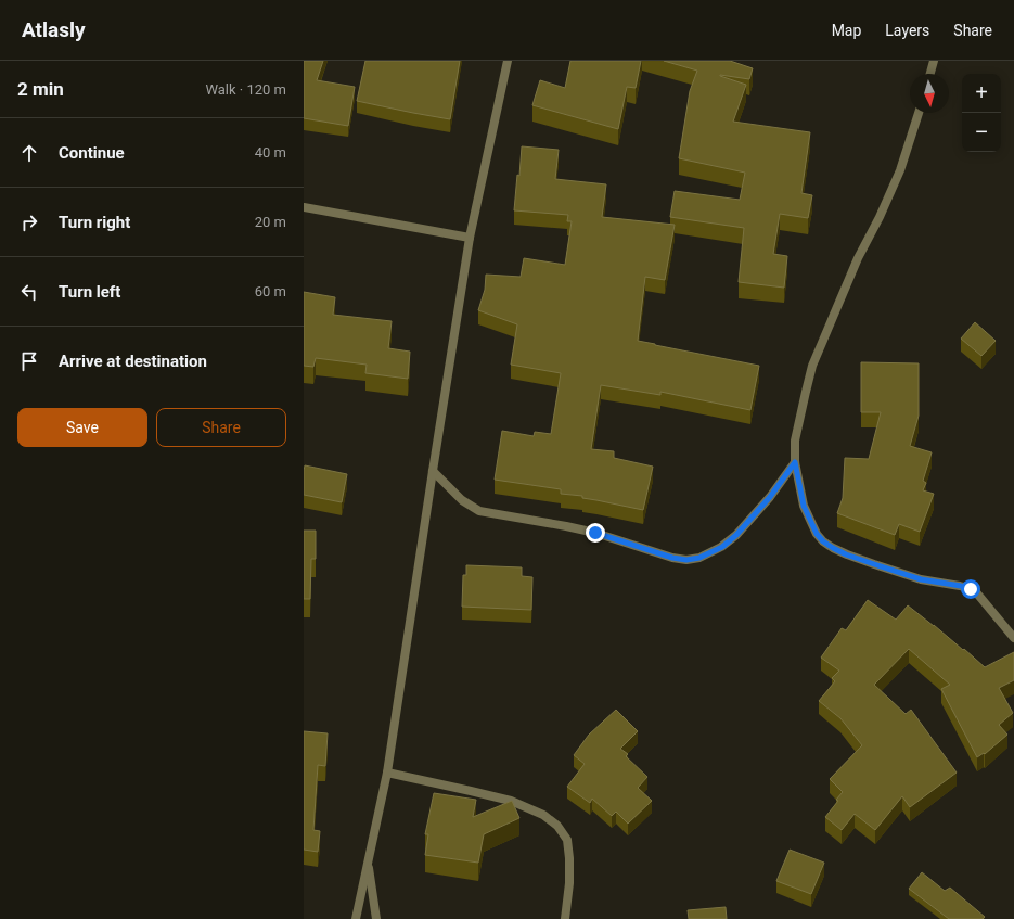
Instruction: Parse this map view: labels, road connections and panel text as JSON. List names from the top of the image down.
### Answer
{
  "north": "bottom",
  "page": {
    "header": "Atlasly",
    "nav": ["Map", "Layers", "Share"],
    "heading": ["2 min", "Walk · 120 m"],
    "map_buttons": ["+", "−"],
    "list": [
      ["Continue", "40 m"],
      ["Turn right", "20 m"],
      ["Turn left", "60 m"],
      "Arrive at destination"
    ],
    "buttons": ["Save", "Share"]
  }
}
